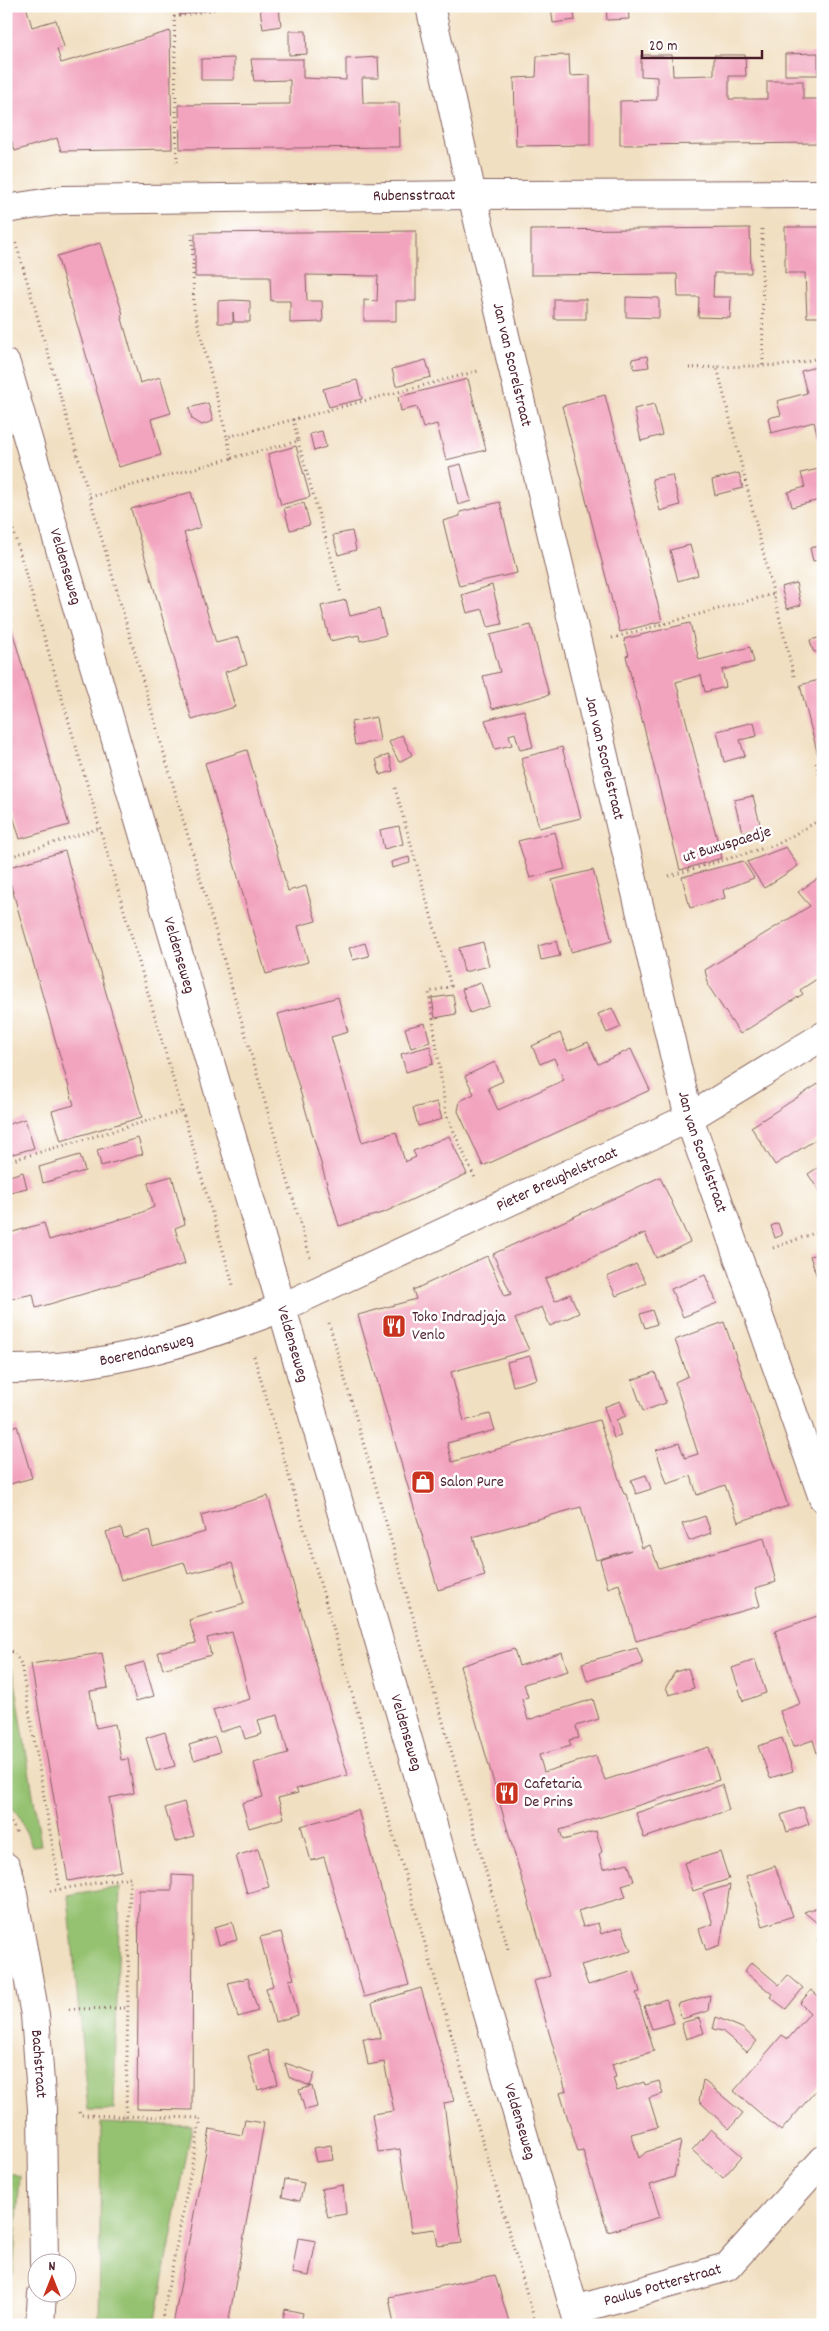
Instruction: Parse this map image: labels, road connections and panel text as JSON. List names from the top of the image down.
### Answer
{
  "streets": {
    "street": [
      "Rubensstraat",
      "Jan van Scorelstraat",
      "Veldenseweg",
      "Pieter Breughelstraat",
      "Boerendansweg",
      "Bachstraat",
      "Paulus Potterstraat"
    ],
    "path": ["ut Buxuspaedje"]
  },
  "crossings": [
    ["Rubensstraat", "Jan van Scorelstraat"],
    ["Jan van Scorelstraat", "ut Buxuspaedje"],
    ["Jan van Scorelstraat", "Pieter Breughelstraat"],
    ["Veldenseweg", "Pieter Breughelstraat"],
    ["Veldenseweg", "Boerendansweg"],
    ["Veldenseweg", "Paulus Potterstraat"],
    ["Pieter Breughelstraat", "Boerendansweg"]
  ],
  "places": {
    "restaurant": ["Toko Indradjaja Venlo", "Cafetaria De Prins"],
    "shop": ["Salon Pure"]
  },
  "scale_bar": "20 m",
  "north": "top"
}
